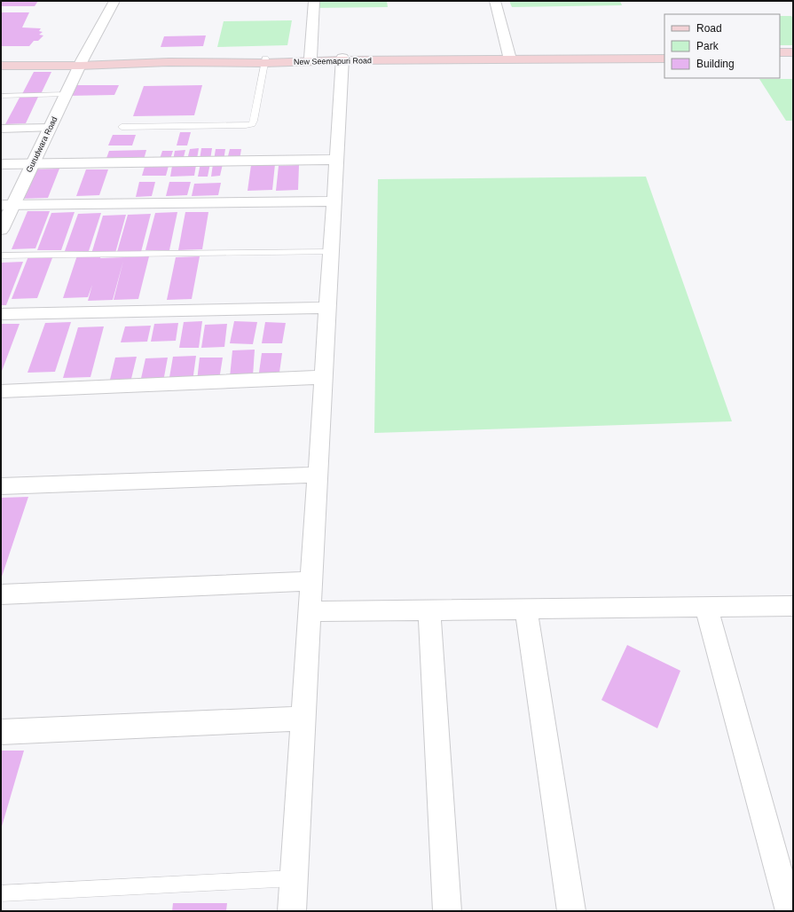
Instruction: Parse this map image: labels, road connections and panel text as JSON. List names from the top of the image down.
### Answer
{
  "streets": {
    "main road": ["New Seemapuri Road"],
    "street": ["Gurudwara Road"]
  },
  "crossings": [
    ["New Seemapuri Road", "Gurudwara Road"]
  ],
  "legend": ["Road", "Park", "Building"]
}
